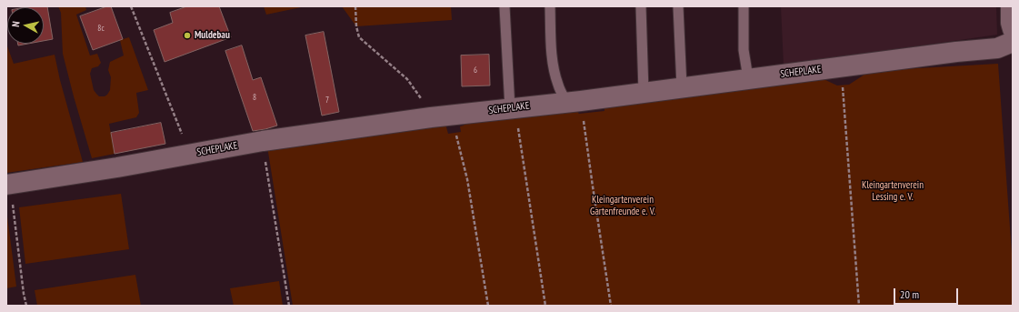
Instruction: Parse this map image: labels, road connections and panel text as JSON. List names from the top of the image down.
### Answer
{
  "streets": {
    "street": ["SCHEPLAKE"]
  },
  "parks": ["Kleingartenverein Lessing e. V.", "Kleingartenverein Gartenfreunde e. V."],
  "places": ["Muldebau"],
  "house_numbers": [
    "8c",
    "6",
    "8",
    "7"
  ],
  "scale_bar": "20 m",
  "north": "left"
}
